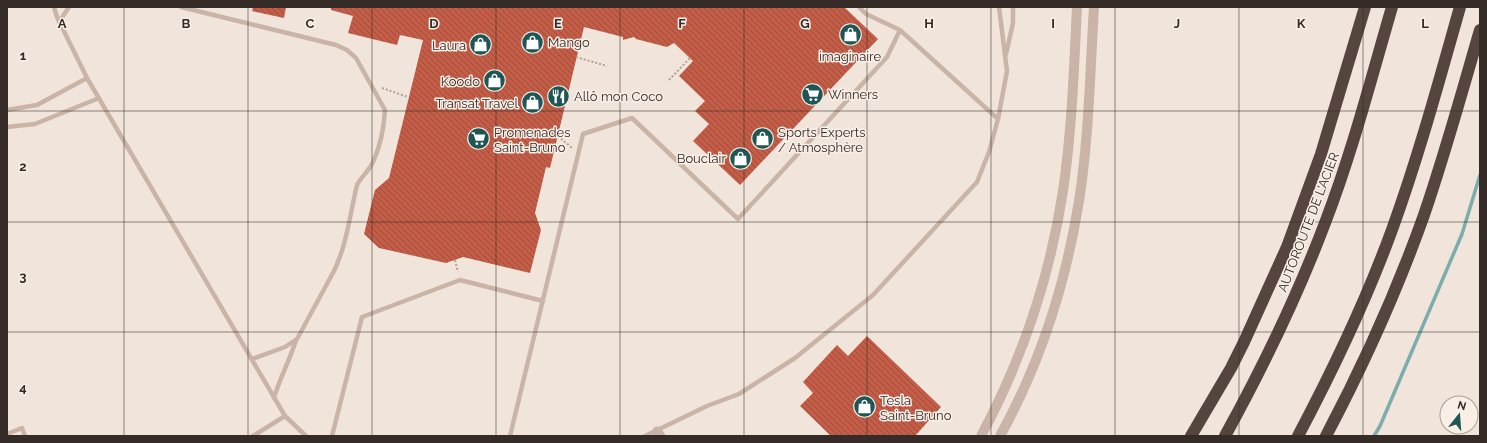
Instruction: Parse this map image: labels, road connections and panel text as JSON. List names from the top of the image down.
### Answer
{
  "streets": {
    "highway": ["AUTOROUTE DE L'ACIER"]
  },
  "places": {
    "shop": [
      "imaginaire",
      "Mango",
      "Laura",
      "Koodo",
      "Transat Travel",
      "Sports Experts / Atmosphère",
      "Bouclair",
      "Tesla Saint-Bruno"
    ],
    "supermarket": ["Winners", "Promenades Saint-Bruno"],
    "restaurant": ["Allô mon Coco"]
  },
  "north": "top",
  "grid": {
    "columns": [
      "A",
      "B",
      "C",
      "D",
      "E",
      "F",
      "G",
      "H",
      "I",
      "J",
      "K",
      "L"
    ],
    "rows": [
      "1",
      "2",
      "3",
      "4"
    ]
  }
}
